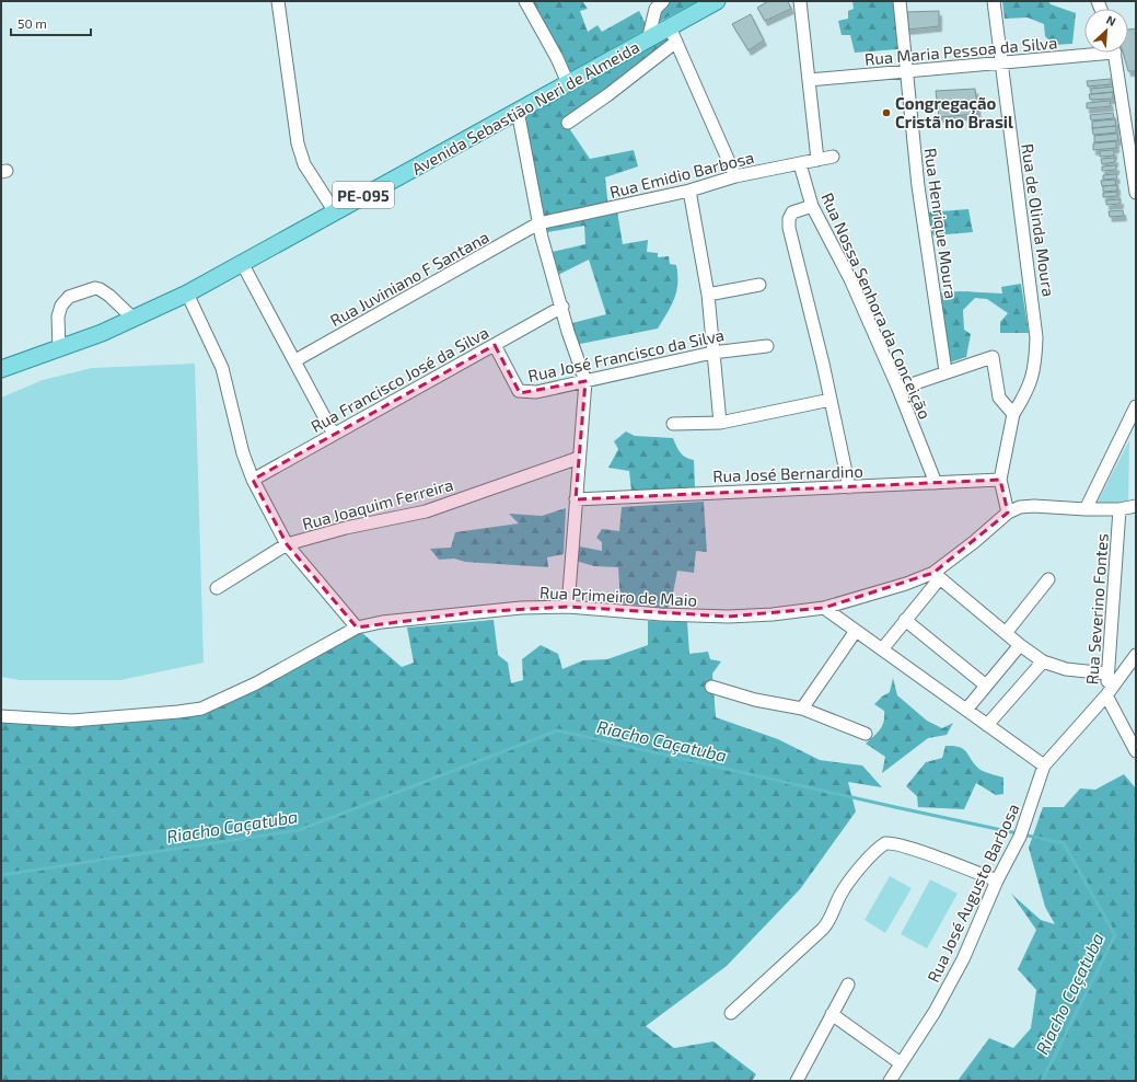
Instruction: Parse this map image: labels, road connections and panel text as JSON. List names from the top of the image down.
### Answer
{
  "streets": {
    "main road": ["Avenida Sebastião Neri de Almeida", "PE-095"],
    "street": [
      "Rua Maria Pessoa da Silva",
      "Rua Emidio Barbosa",
      "Rua de Olinda Moura",
      "Rua Henrique Moura",
      "Rua Juviniano F Santana",
      "Rua Nossa Senhora da Conceição",
      "Rua José Francisco da Silva",
      "Rua Francisco José da Silva",
      "Rua José Bernardino",
      "Rua Joaquim Ferreira",
      "Rua Primeiro de Maio",
      "Rua Severino Fontes",
      "Rua José Augusto Barbosa"
    ]
  },
  "crossings": [
    ["Rua Maria Pessoa da Silva", "Rua de Olinda Moura"],
    ["Rua Maria Pessoa da Silva", "Rua Henrique Moura"],
    ["Rua Emidio Barbosa", "Rua Juviniano F Santana"],
    ["Rua Emidio Barbosa", "Rua Nossa Senhora da Conceição"],
    ["Rua Nossa Senhora da Conceição", "Rua José Bernardino"],
    ["Rua José Francisco da Silva", "Rua Francisco José da Silva"],
    ["Rua Severino Fontes", "Rua José Augusto Barbosa"]
  ],
  "water": ["Riacho Caçatuba"],
  "places": ["Congregação Cristã no Brasil"],
  "scale_bar": "50 m",
  "north": "top right"
}
